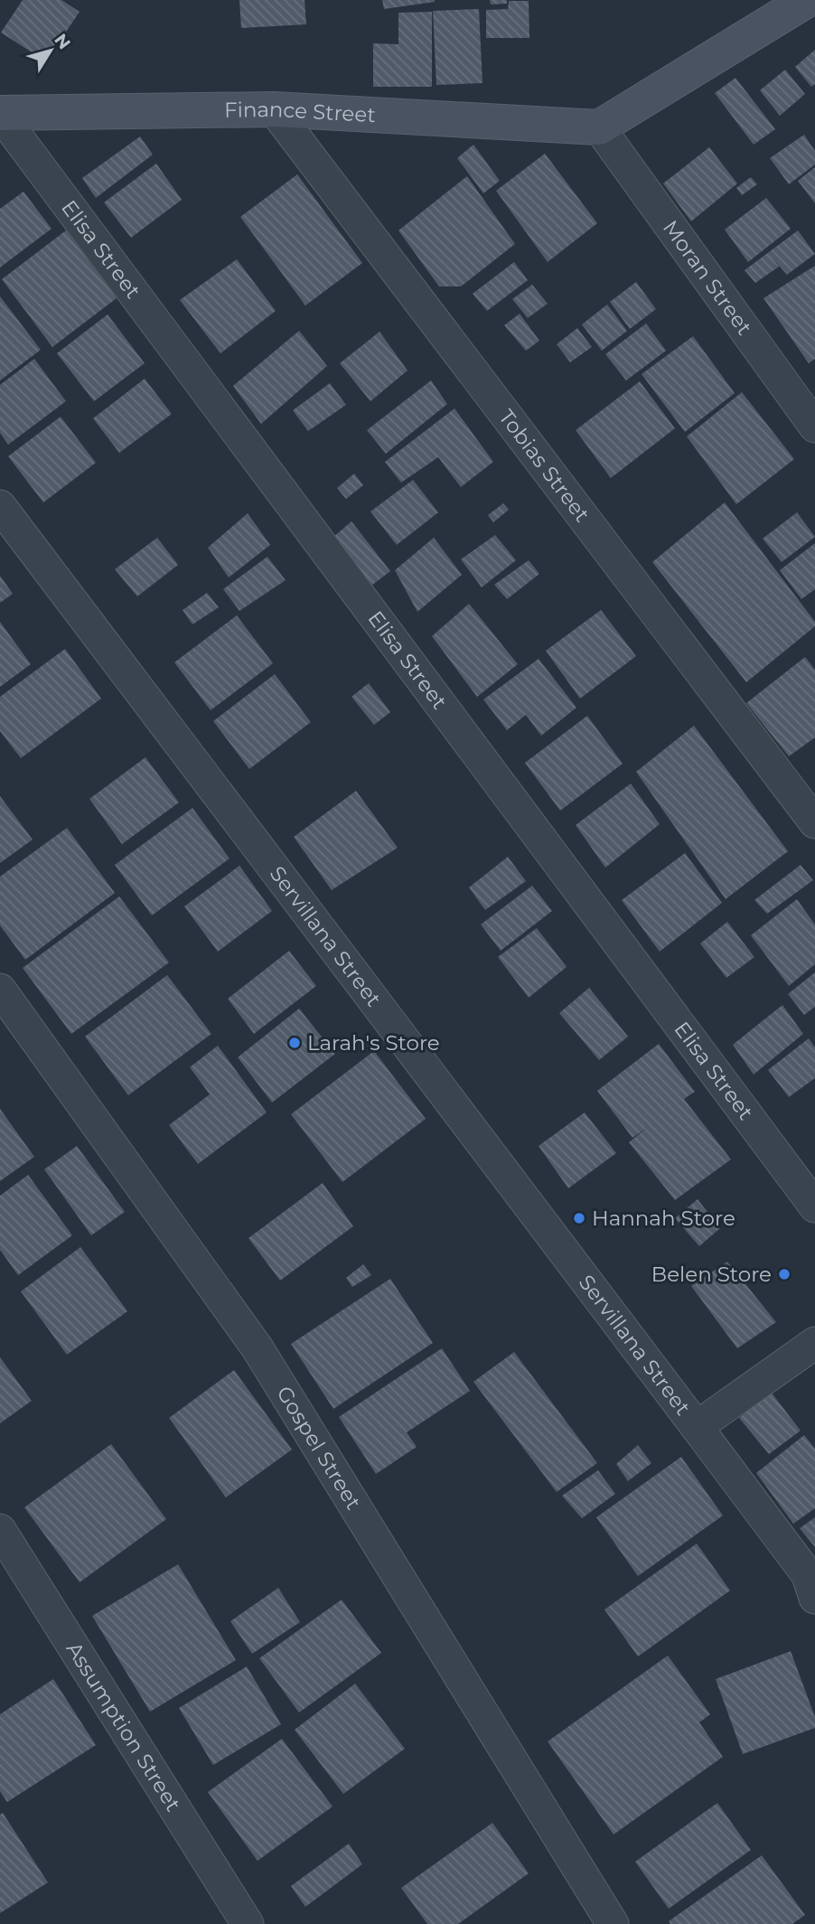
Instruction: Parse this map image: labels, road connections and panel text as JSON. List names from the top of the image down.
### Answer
{
  "streets": {
    "street": [
      "Finance Street",
      "Elisa Street",
      "Moran Street",
      "Tobias Street",
      "Servillana Street",
      "Gospel Street",
      "Assumption Street"
    ]
  },
  "crossings": [
    ["Finance Street", "Elisa Street"],
    ["Finance Street", "Moran Street"],
    ["Finance Street", "Tobias Street"]
  ],
  "places": ["Larah's Store", "Hannah Store", "Belen Store"],
  "north": "top right"
}
